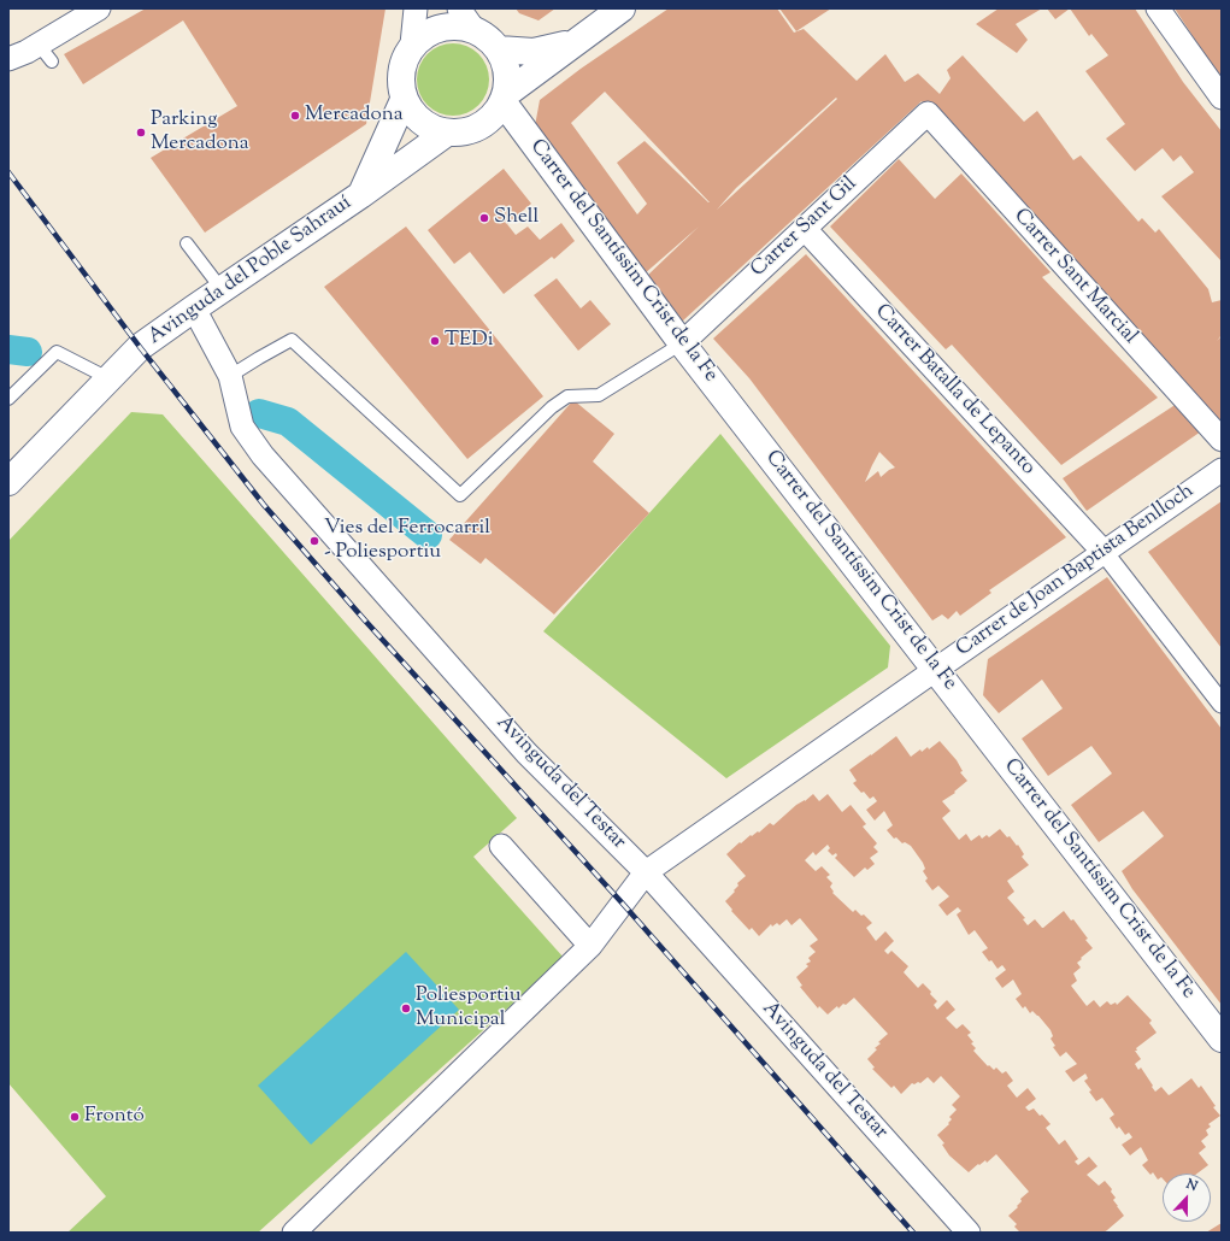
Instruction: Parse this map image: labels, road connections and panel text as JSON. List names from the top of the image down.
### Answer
{
  "streets": {
    "street": [
      "Carrer Sant Gil",
      "Carrer del Santíssim Crist de la Fe",
      "Avinguda del Poble Sahrauí",
      "Carrer Sant Marcial",
      "Carrer Batalla de Lepanto",
      "Carrer de Joan Baptista Benlloch",
      "Avinguda del Testar"
    ]
  },
  "crossings": [
    ["Carrer Sant Gil", "Carrer del Santíssim Crist de la Fe"],
    ["Carrer Sant Gil", "Carrer Sant Marcial"],
    ["Carrer Sant Gil", "Carrer Batalla de Lepanto"],
    ["Carrer del Santíssim Crist de la Fe", "Avinguda del Poble Sahrauí"],
    ["Carrer del Santíssim Crist de la Fe", "Carrer de Joan Baptista Benlloch"],
    ["Avinguda del Poble Sahrauí", "Avinguda del Testar"],
    ["Carrer Batalla de Lepanto", "Carrer de Joan Baptista Benlloch"],
    ["Carrer de Joan Baptista Benlloch", "Avinguda del Testar"]
  ],
  "places": [
    "Mercadona",
    "Parking Mercadona",
    "Shell",
    "TEDi",
    "Vies del Ferrocarril - Poliesportiu",
    "Poliesportiu Municipal",
    "Frontó"
  ],
  "north": "top"
}
